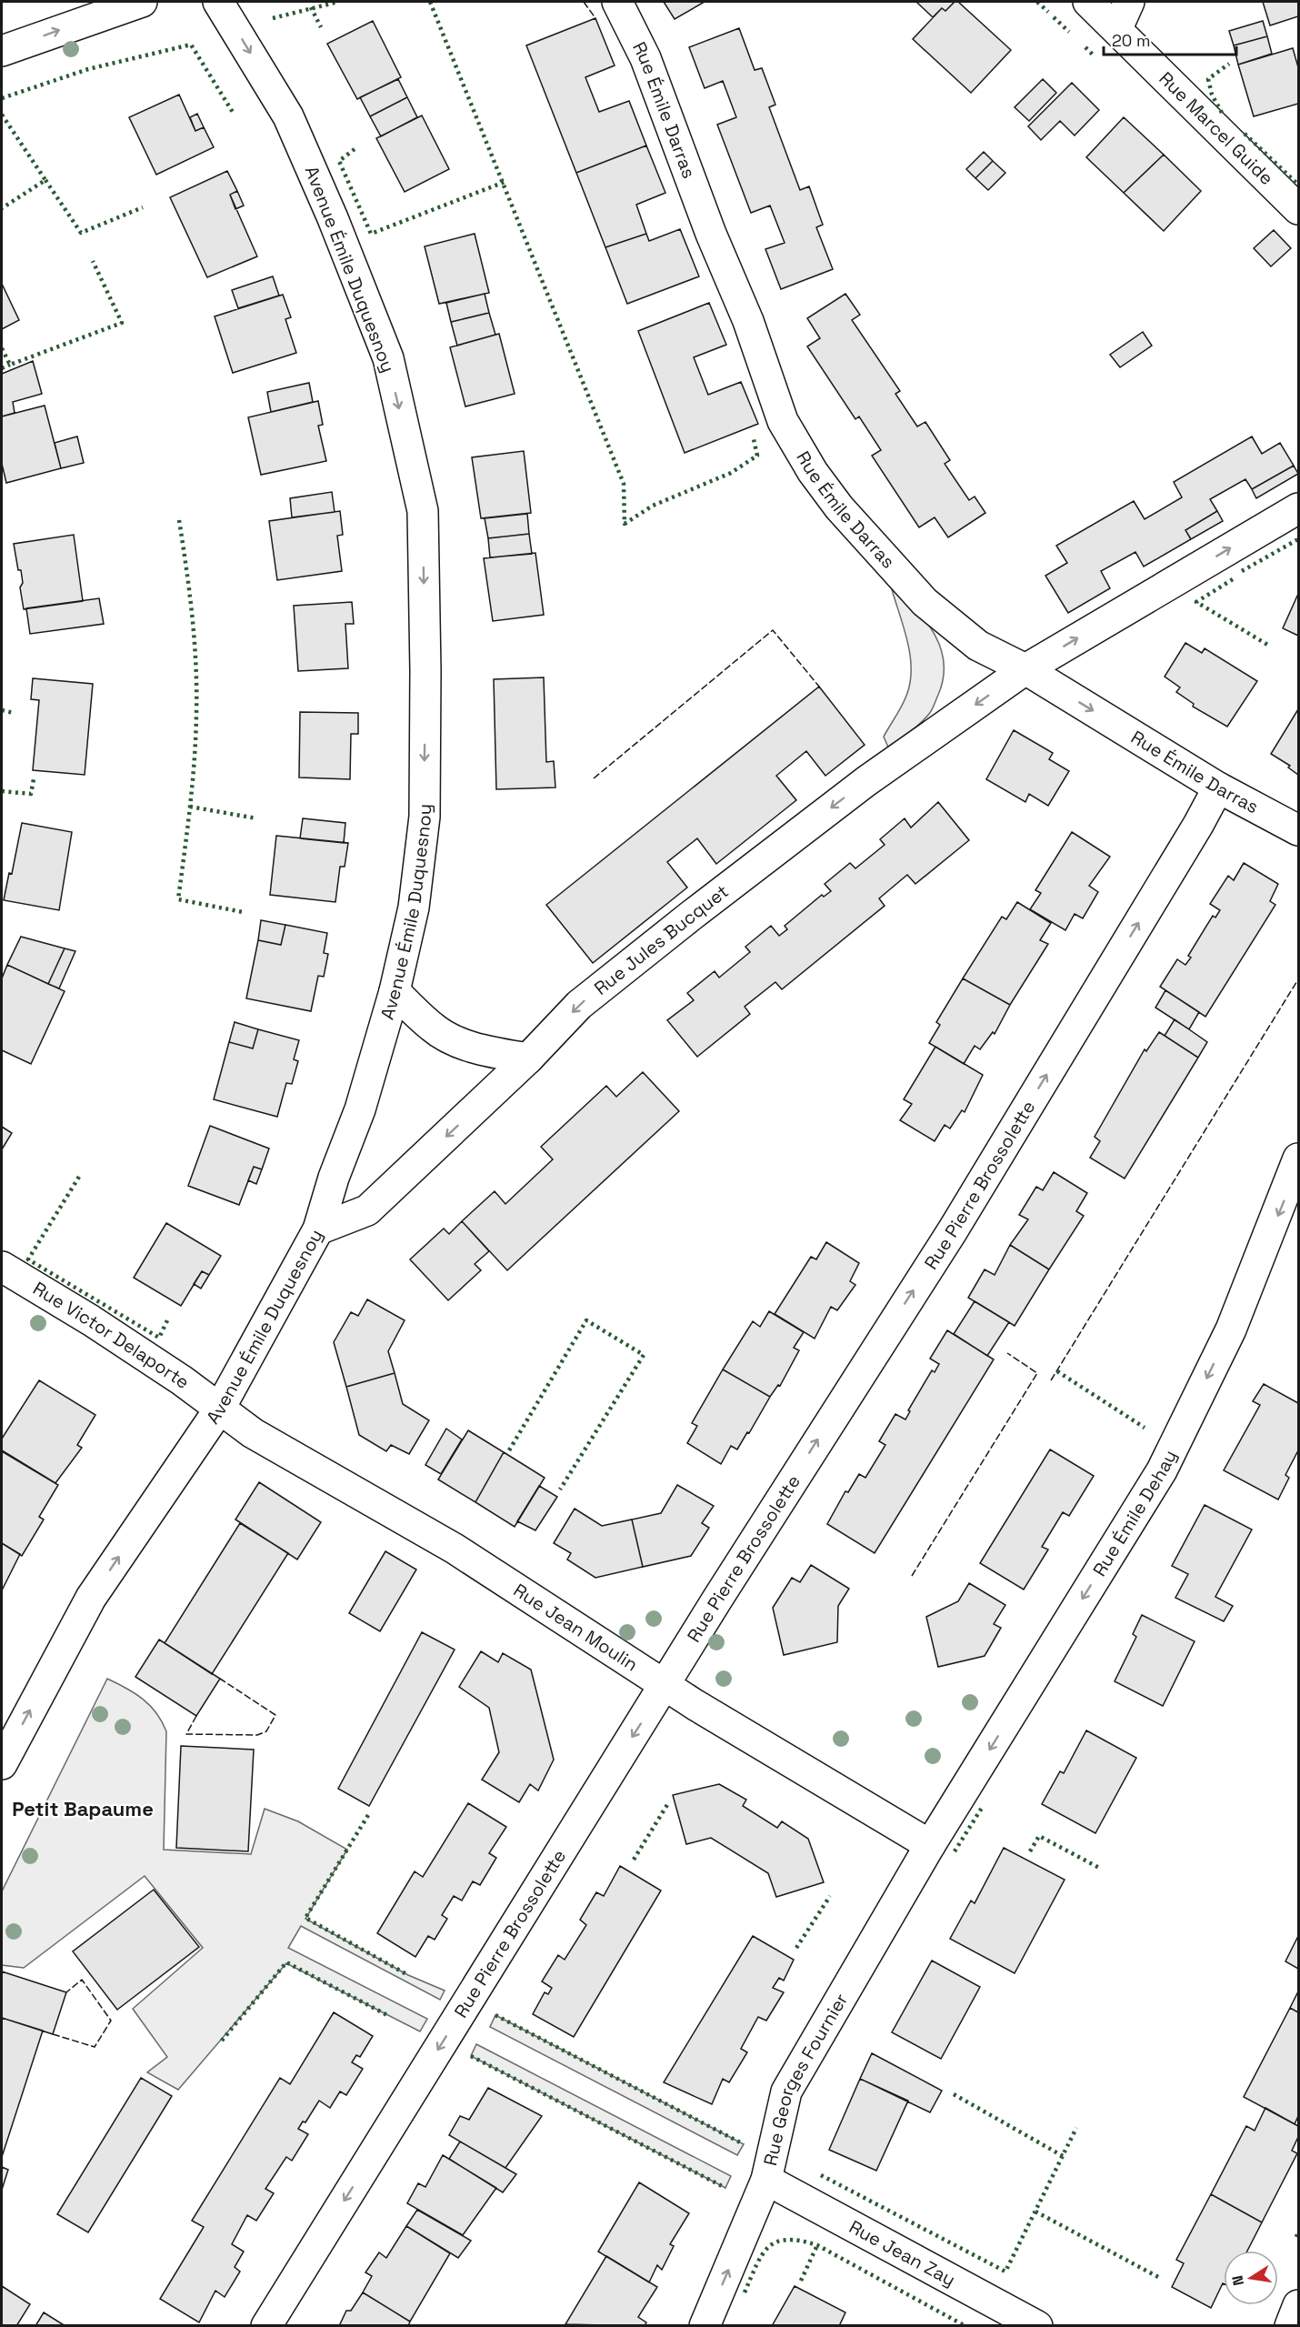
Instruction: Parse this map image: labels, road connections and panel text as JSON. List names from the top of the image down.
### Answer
{
  "streets": {
    "street": [
      "Rue Émile Darras",
      "Rue Marcel Guide",
      "Avenue Émile Duquesnoy",
      "Rue Jules Bucquet",
      "Rue Pierre Brossolette",
      "Rue Victor Delaporte",
      "Rue Émile Dehay",
      "Rue Jean Moulin",
      "Rue Georges Fournier",
      "Rue Jean Zay"
    ]
  },
  "crossings": [
    ["Rue Émile Darras", "Rue Jules Bucquet"],
    ["Rue Émile Darras", "Rue Pierre Brossolette"],
    ["Avenue Émile Duquesnoy", "Rue Jules Bucquet"],
    ["Avenue Émile Duquesnoy", "Rue Victor Delaporte"],
    ["Avenue Émile Duquesnoy", "Rue Jean Moulin"],
    ["Rue Pierre Brossolette", "Rue Jean Moulin"],
    ["Rue Victor Delaporte", "Rue Jean Moulin"],
    ["Rue Émile Dehay", "Rue Jean Moulin"],
    ["Rue Émile Dehay", "Rue Georges Fournier"],
    ["Rue Jean Moulin", "Rue Georges Fournier"],
    ["Rue Georges Fournier", "Rue Jean Zay"]
  ],
  "one_way": ["Rue Émile Dehay"],
  "districts": ["Petit Bapaume"],
  "scale_bar": "20 m",
  "north": "left"
}
